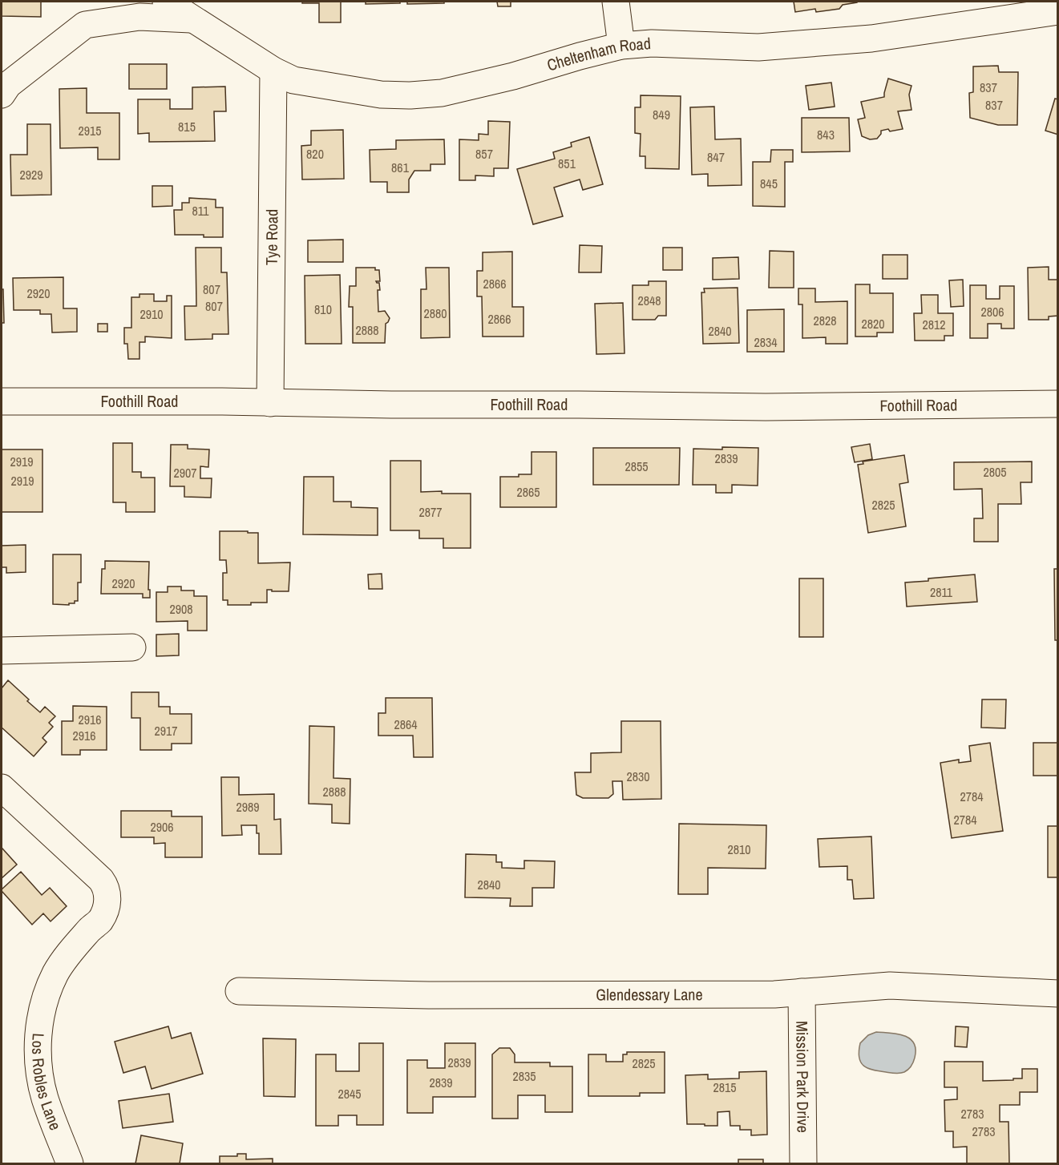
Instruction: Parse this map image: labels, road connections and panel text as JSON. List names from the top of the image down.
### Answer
{
  "streets": {
    "street": [
      "Cheltenham Road",
      "Tye Road",
      "Foothill Road",
      "Glendessary Lane",
      "Mission Park Drive",
      "Los Robles Lane"
    ]
  },
  "crossings": [
    ["Cheltenham Road", "Tye Road"],
    ["Tye Road", "Foothill Road"],
    ["Glendessary Lane", "Mission Park Drive"]
  ],
  "house_numbers": [
    "837",
    "837",
    "849",
    "815",
    "2915",
    "843",
    "820",
    "857",
    "847",
    "851",
    "861",
    "2929",
    "845",
    "811",
    "2866",
    "807",
    "2920",
    "2848",
    "807",
    "810",
    "2806",
    "2880",
    "2910",
    "2866",
    "2828",
    "2820",
    "2812",
    "2888",
    "2840",
    "2834",
    "2839",
    "2919",
    "2855",
    "2805",
    "2907",
    "2919",
    "2865",
    "2825",
    "2877",
    "2920",
    "2811",
    "2908",
    "2916",
    "2864",
    "2917",
    "2916",
    "2830",
    "2888",
    "2784",
    "2989",
    "2784",
    "2906",
    "2810",
    "2840",
    "2839",
    "2825",
    "2835",
    "2839",
    "2815",
    "2845",
    "2783",
    "2783"
  ]
}
